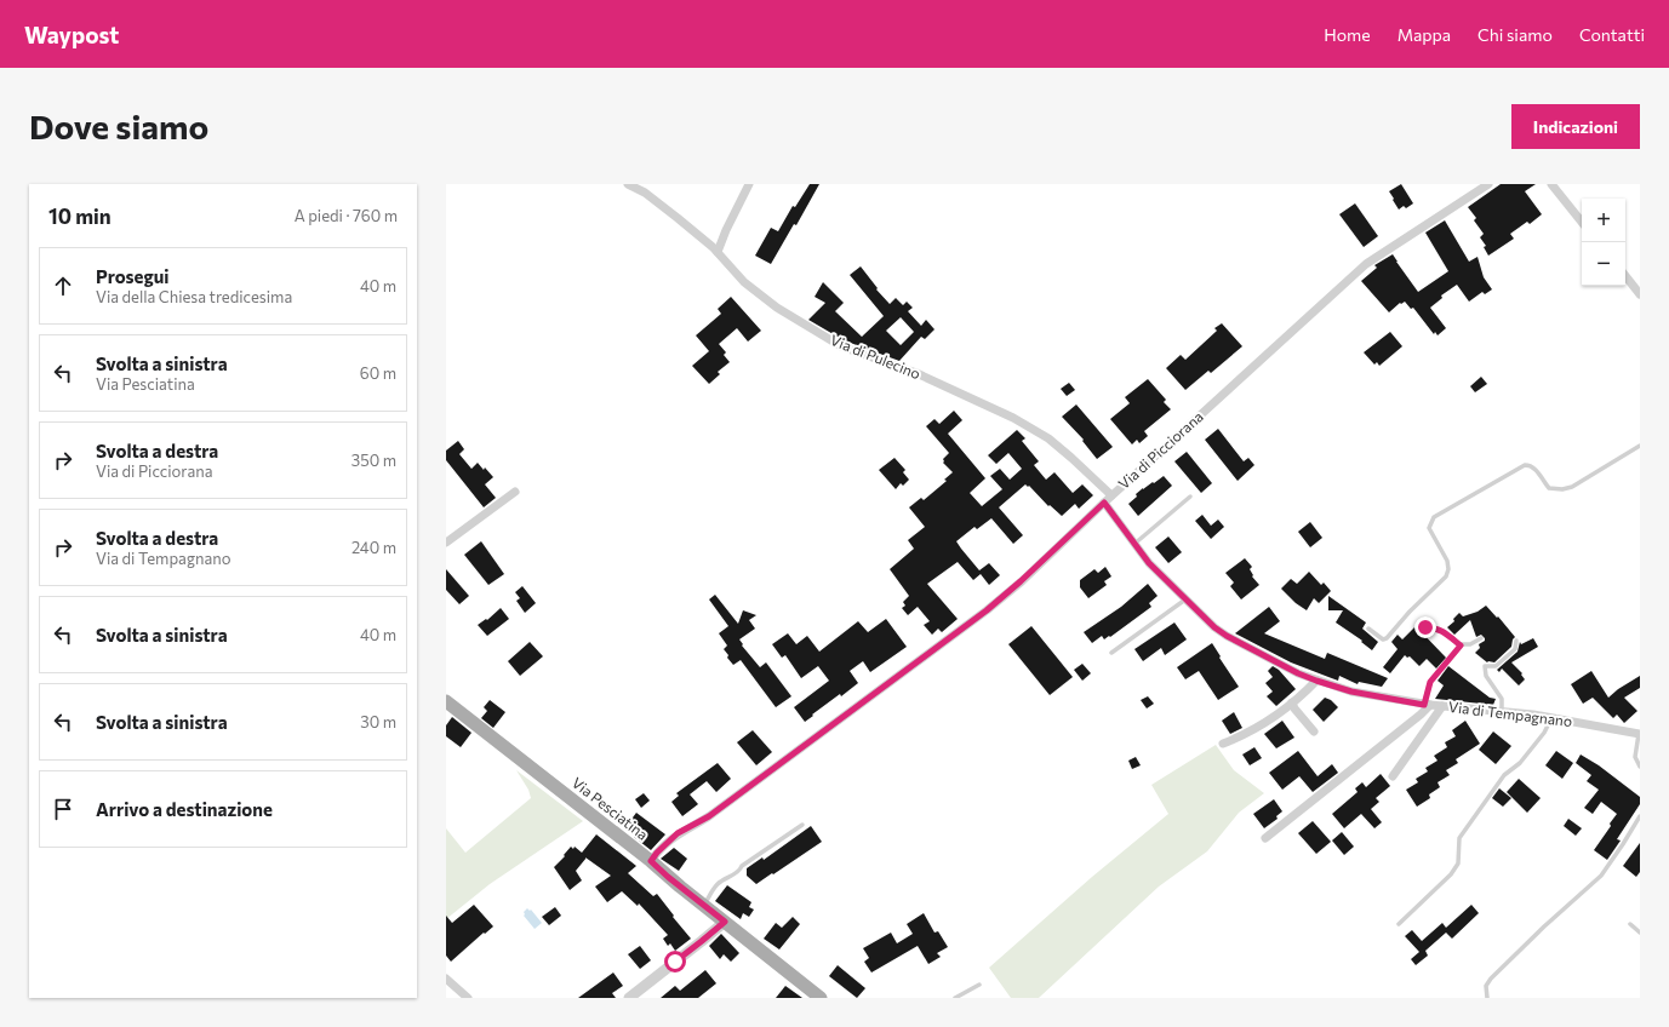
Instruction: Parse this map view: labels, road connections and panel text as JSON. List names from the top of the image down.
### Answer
{
  "streets": {
    "main road": ["Via Pesciatina"],
    "street": ["Via di Pulecino", "Via di Picciorana", "Via di Tempagnano"]
  },
  "crossings": [
    ["Via di Pulecino", "Via di Picciorana"],
    ["Via di Picciorana", "Via di Tempagnano"],
    ["Via di Picciorana", "Via Pesciatina"]
  ],
  "page": {
    "header": "Waypost",
    "nav": [
      "Home",
      "Mappa",
      "Chi siamo",
      "Contatti"
    ],
    "buttons": "Indicazioni",
    "title": "Dove siamo",
    "heading": ["10 min", "A piedi · 760 m"],
    "map_buttons": ["+", "−"],
    "list": [
      ["Prosegui", "Via della Chiesa tredicesima", "40 m"],
      ["Svolta a sinistra", "Via Pesciatina", "60 m"],
      ["Svolta a destra", "Via di Picciorana", "350 m"],
      ["Svolta a destra", "Via di Tempagnano", "240 m"],
      ["Svolta a sinistra", "40 m"],
      ["Svolta a sinistra", "30 m"],
      "Arrivo a destinazione"
    ]
  }
}
